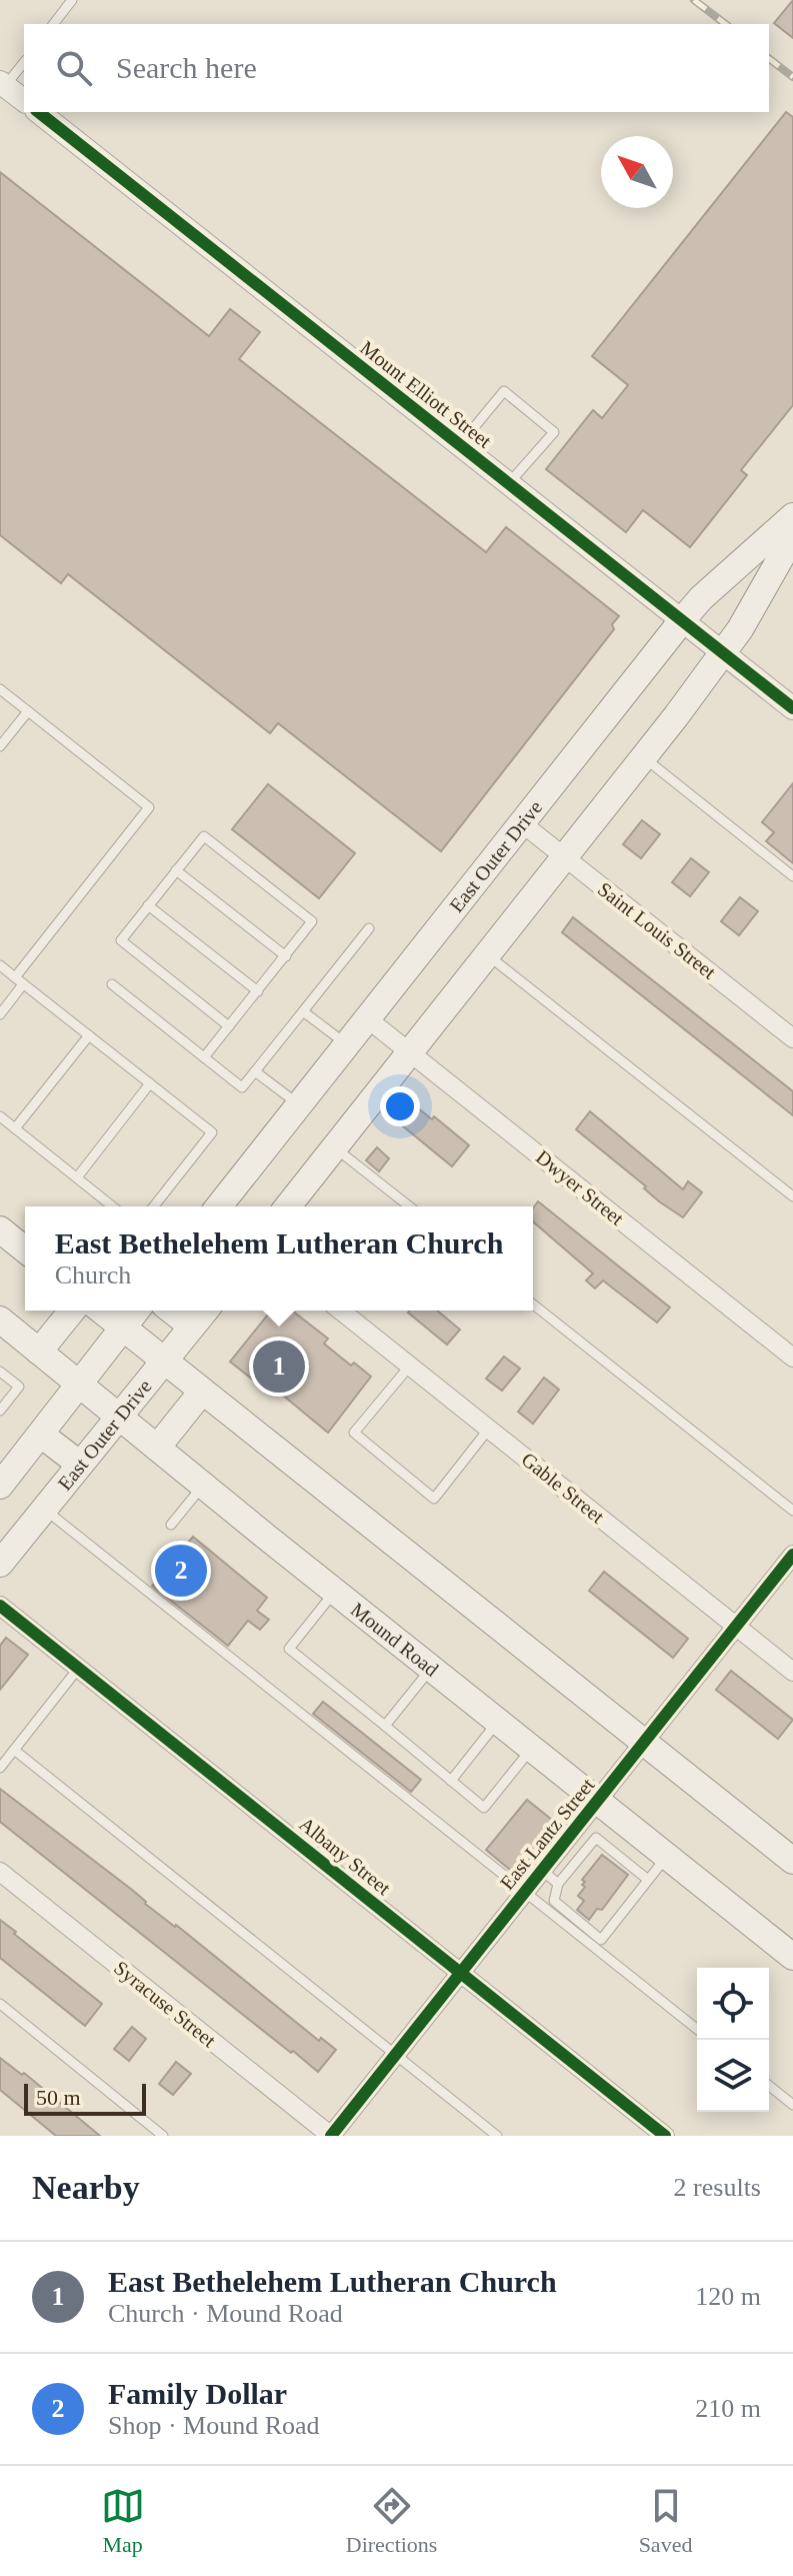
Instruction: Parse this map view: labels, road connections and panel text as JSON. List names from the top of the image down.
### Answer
{
  "streets": {
    "main road": ["East Outer Drive", "Mound Road"],
    "street": [
      "Mount Elliott Street",
      "Saint Louis Street",
      "Dwyer Street",
      "Gable Street",
      "East Lantz Street",
      "Albany Street",
      "Syracuse Street"
    ]
  },
  "crossings": [
    ["Mount Elliott Street", "East Outer Drive"],
    ["East Outer Drive", "Saint Louis Street"],
    ["East Outer Drive", "Dwyer Street"],
    ["East Outer Drive", "Mound Road"],
    ["Gable Street", "East Lantz Street"],
    ["Mound Road", "East Lantz Street"],
    ["East Lantz Street", "Albany Street"],
    ["East Lantz Street", "Syracuse Street"]
  ],
  "scale_bar": "50 m",
  "north": "top left",
  "page": {
    "search": "Search here",
    "popup": ["East Bethelehem Lutheran Church", "Church"],
    "pins": ["1", "2"],
    "scale": "50 m",
    "heading": ["Nearby", "2 results"],
    "list": [
      {
        "mark": "1",
        "name": "East Bethelehem Lutheran Church",
        "note": "Church · Mound Road",
        "value": "120 m"
      },
      {
        "mark": "2",
        "name": "Family Dollar",
        "note": "Shop · Mound Road",
        "value": "210 m"
      }
    ],
    "nav": ["Map", "Directions", "Saved"]
  }
}
